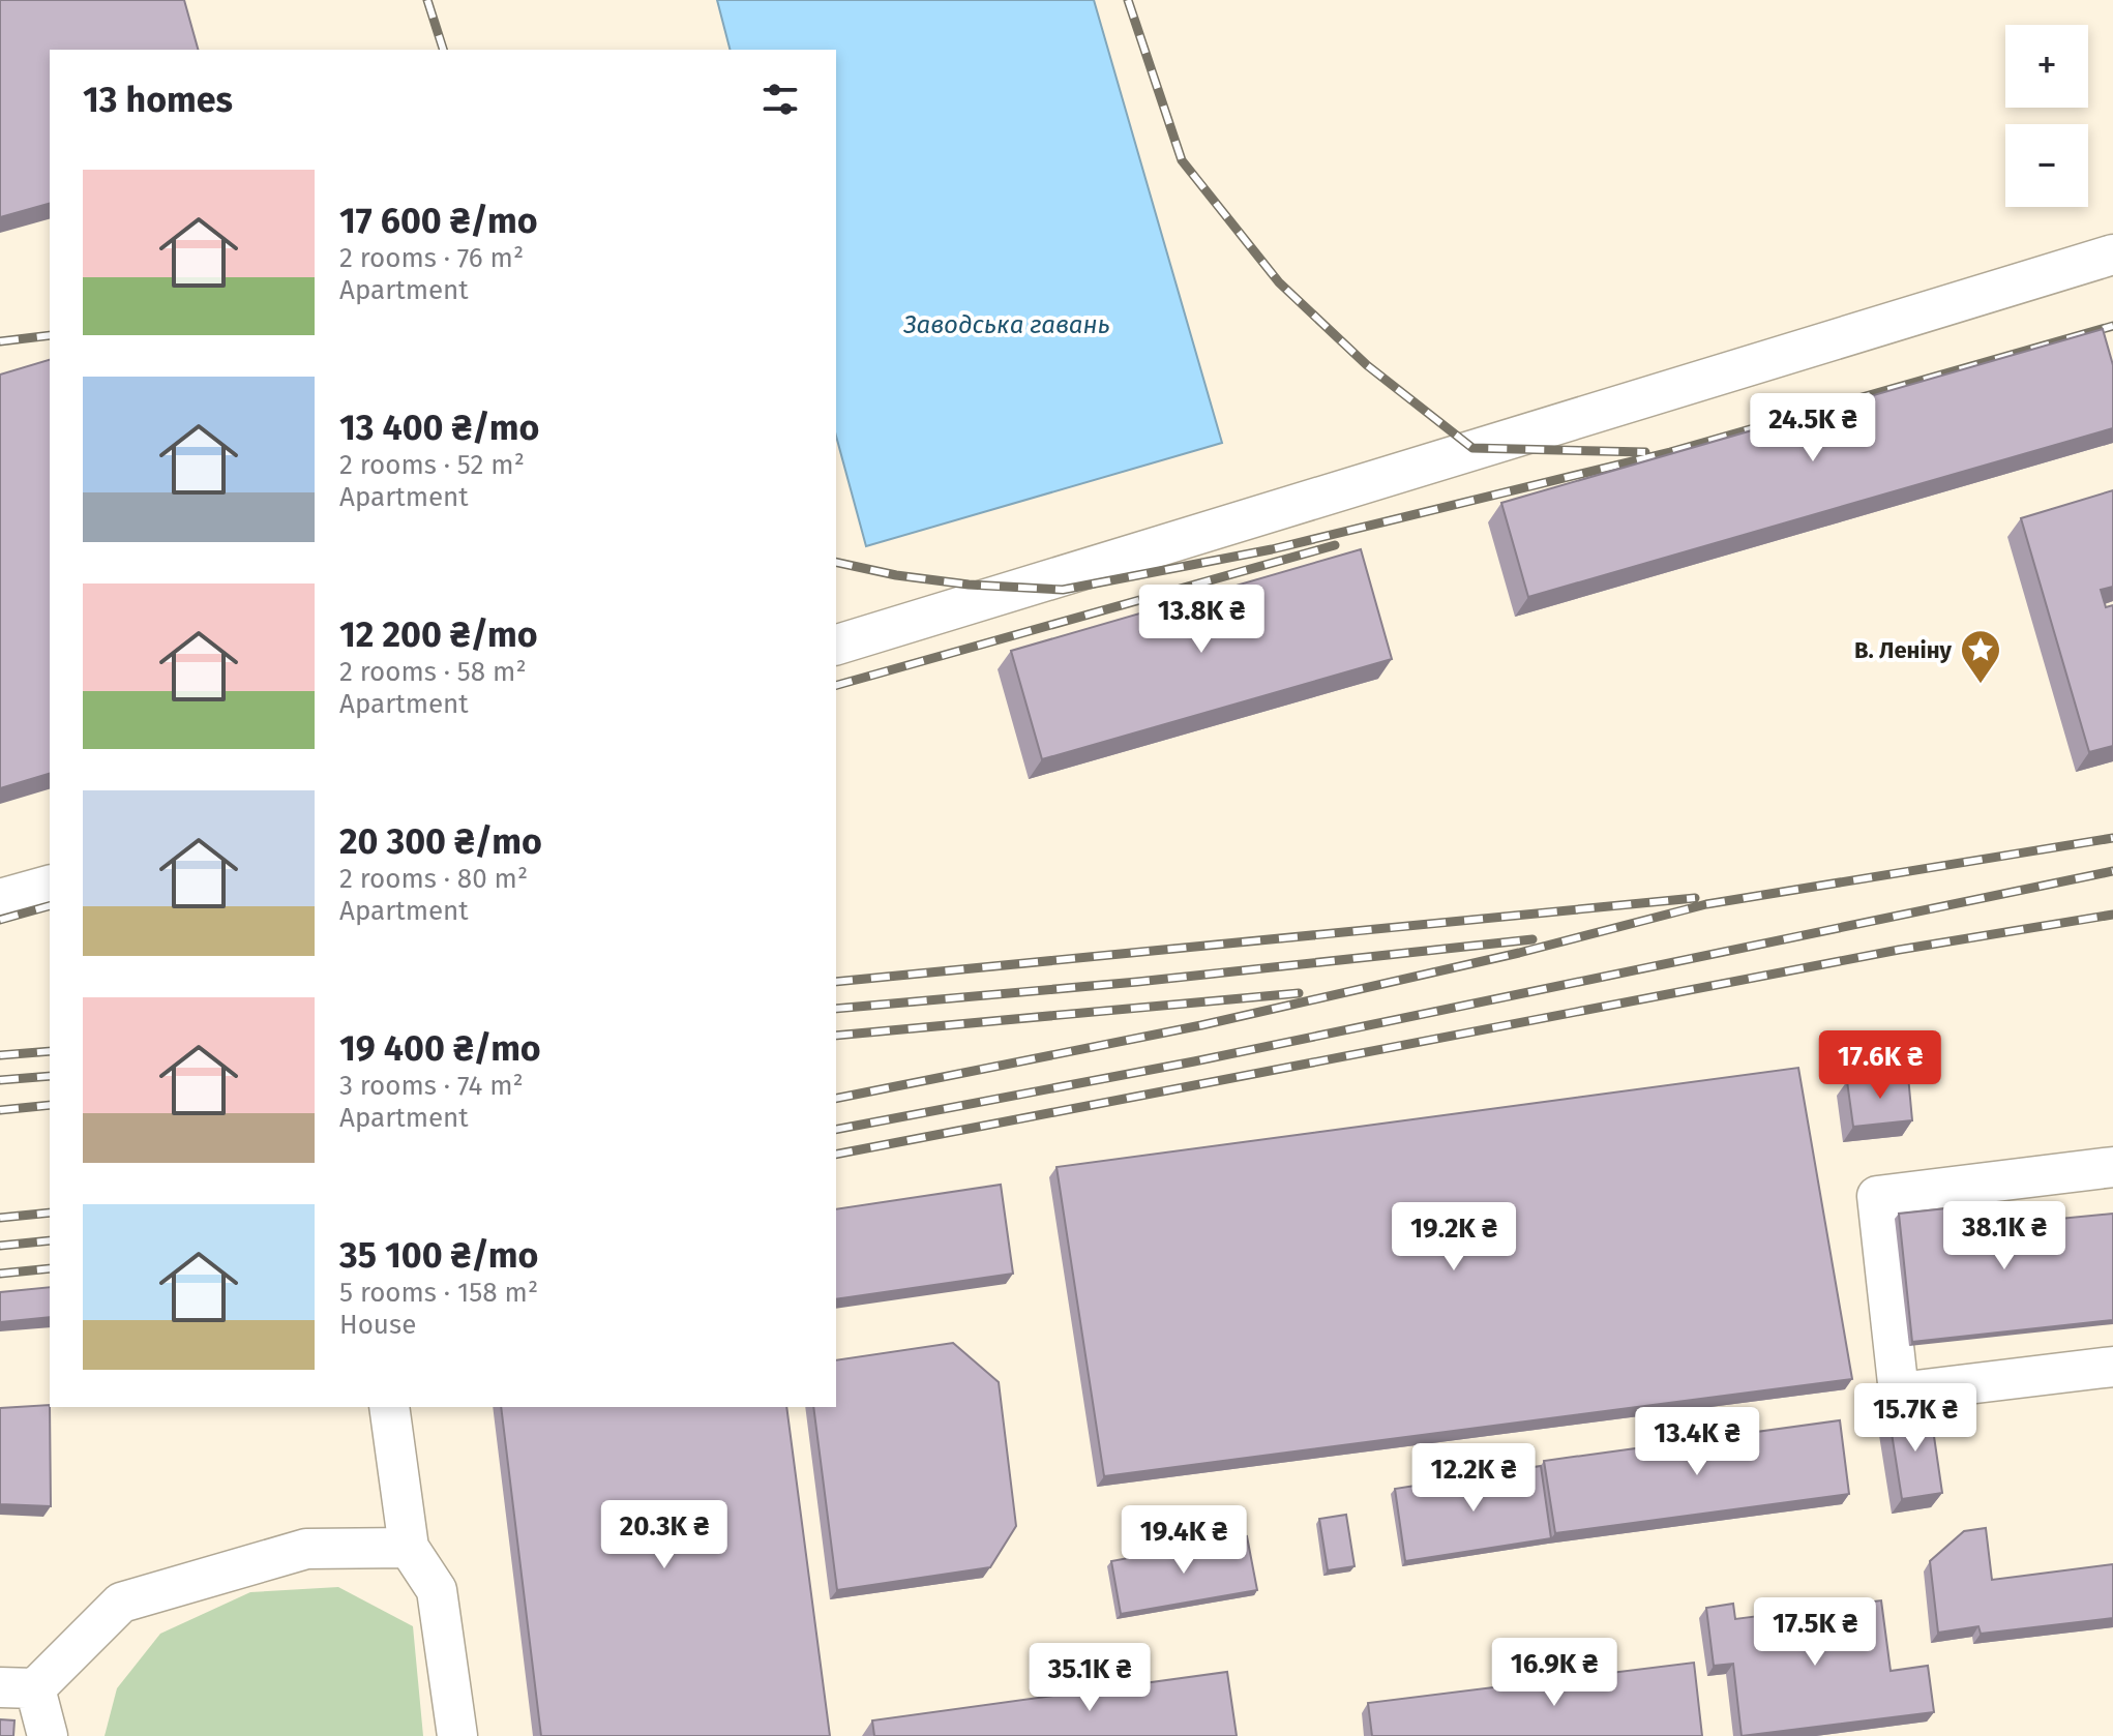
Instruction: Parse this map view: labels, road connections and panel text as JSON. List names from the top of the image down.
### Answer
{
  "water": ["Заводська гавань"],
  "places": {
    "place": ["В. Леніну"]
  },
  "page": {
    "map_buttons": ["+", "−"],
    "heading": "13 homes",
    "list": [
      {
        "name": "17 600 ₴/mo",
        "note": "2 rooms · 76 m² · Apartment"
      },
      {
        "name": "13 400 ₴/mo",
        "note": "2 rooms · 52 m² · Apartment"
      },
      {
        "name": "12 200 ₴/mo",
        "note": "2 rooms · 58 m² · Apartment"
      },
      {
        "name": "20 300 ₴/mo",
        "note": "2 rooms · 80 m² · Apartment"
      },
      {
        "name": "19 400 ₴/mo",
        "note": "3 rooms · 74 m² · Apartment"
      },
      {
        "name": "35 100 ₴/mo",
        "note": "5 rooms · 158 m² · House"
      }
    ],
    "price": [
      "24.5K ₴",
      "13.8K ₴",
      "17.6K ₴",
      "38.1K ₴",
      "19.2K ₴",
      "15.7K ₴",
      "13.4K ₴",
      "12.2K ₴",
      "20.3K ₴",
      "19.4K ₴",
      "17.5K ₴",
      "16.9K ₴",
      "35.1K ₴"
    ]
  }
}
